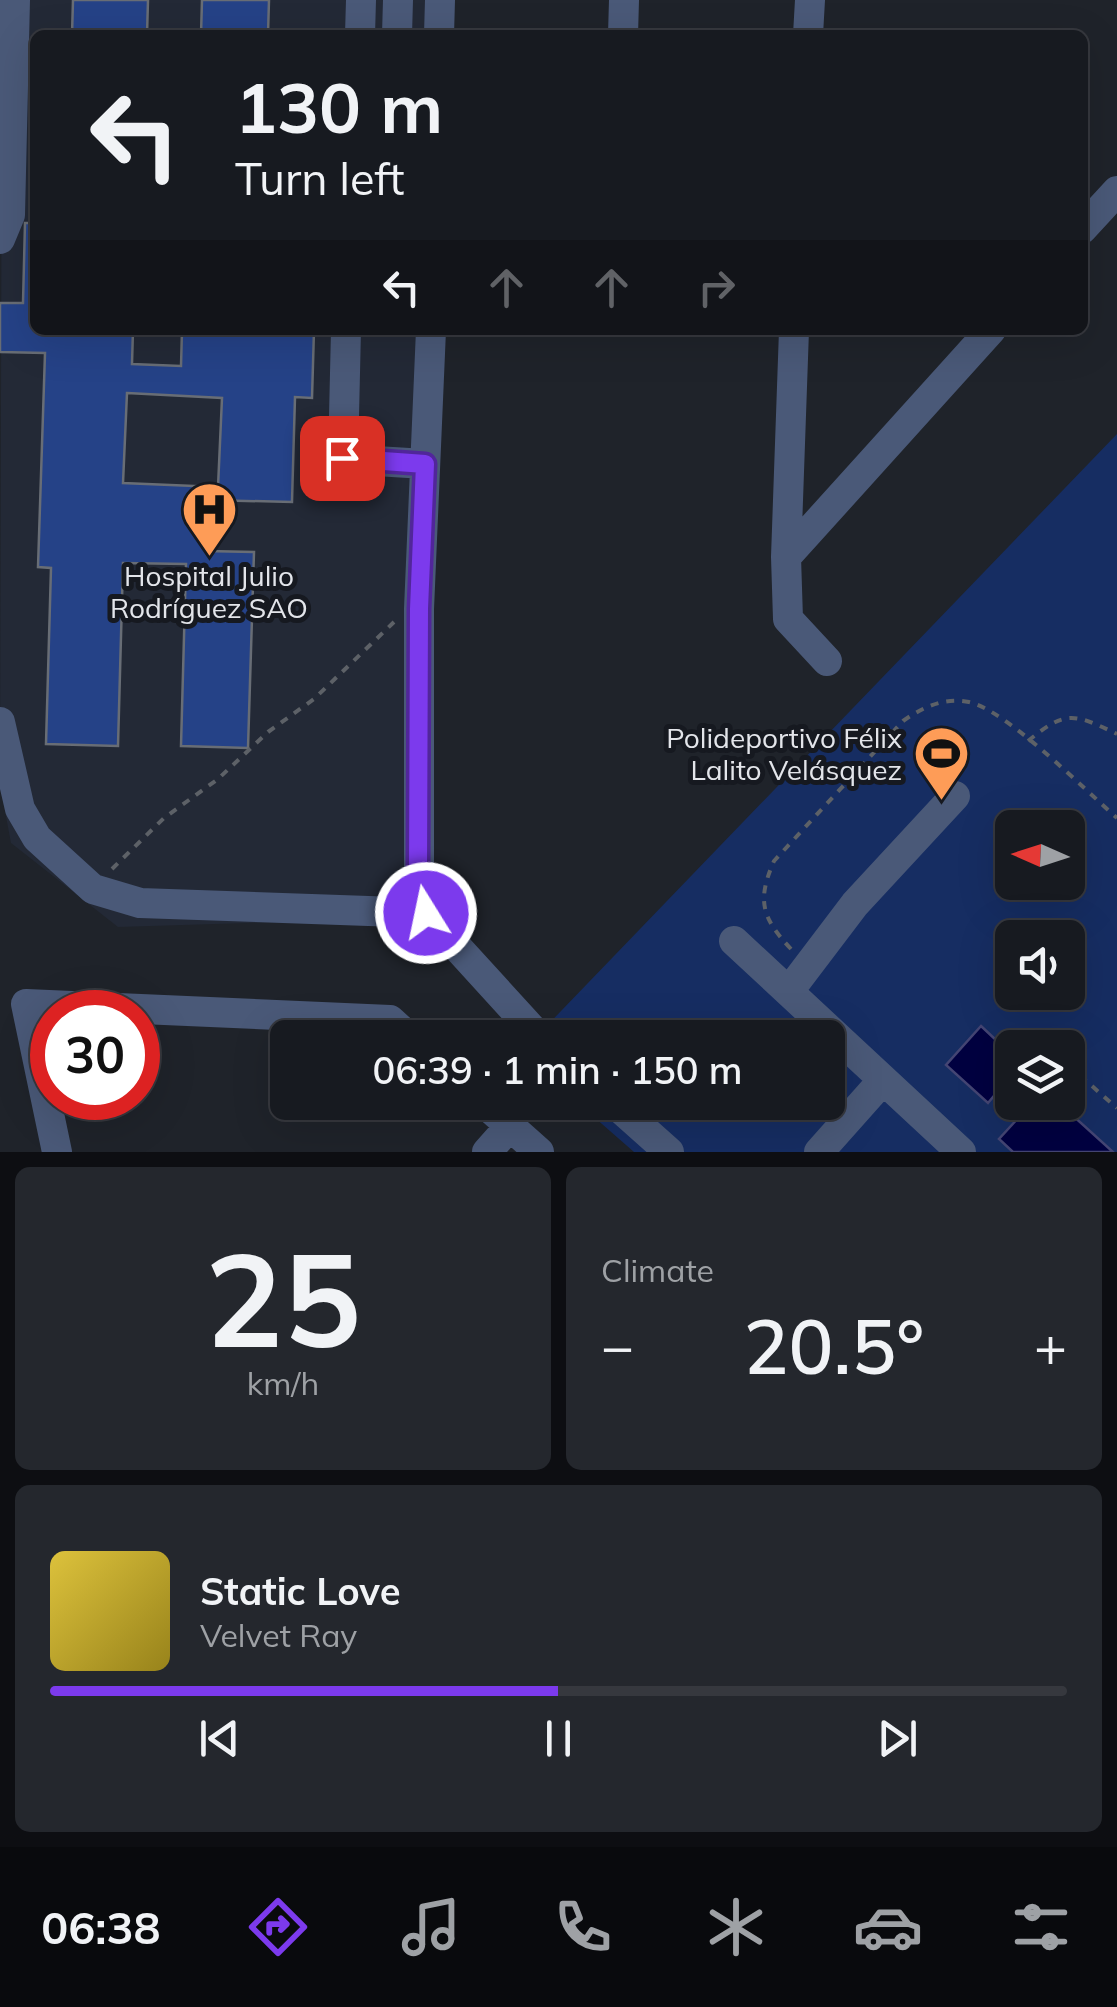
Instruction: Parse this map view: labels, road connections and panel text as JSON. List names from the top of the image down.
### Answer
{
  "places": {
    "hospital": ["Hospital Julio Rodríguez SAO"],
    "sports": ["Polideportivo Félix Lalito Velásquez"]
  },
  "north": "left",
  "page": {
    "turn": ["130 m", "Turn left"],
    "limit": "30",
    "trip": "06:39 · 1 min · 150 m",
    "tile": [
      ["25", "km/h"],
      "Climate"
    ],
    "heat": ["−", "20.5°", "+"],
    "song": ["Static Love", "Velvet Ray"],
    "tabs": "06:38"
  }
}
